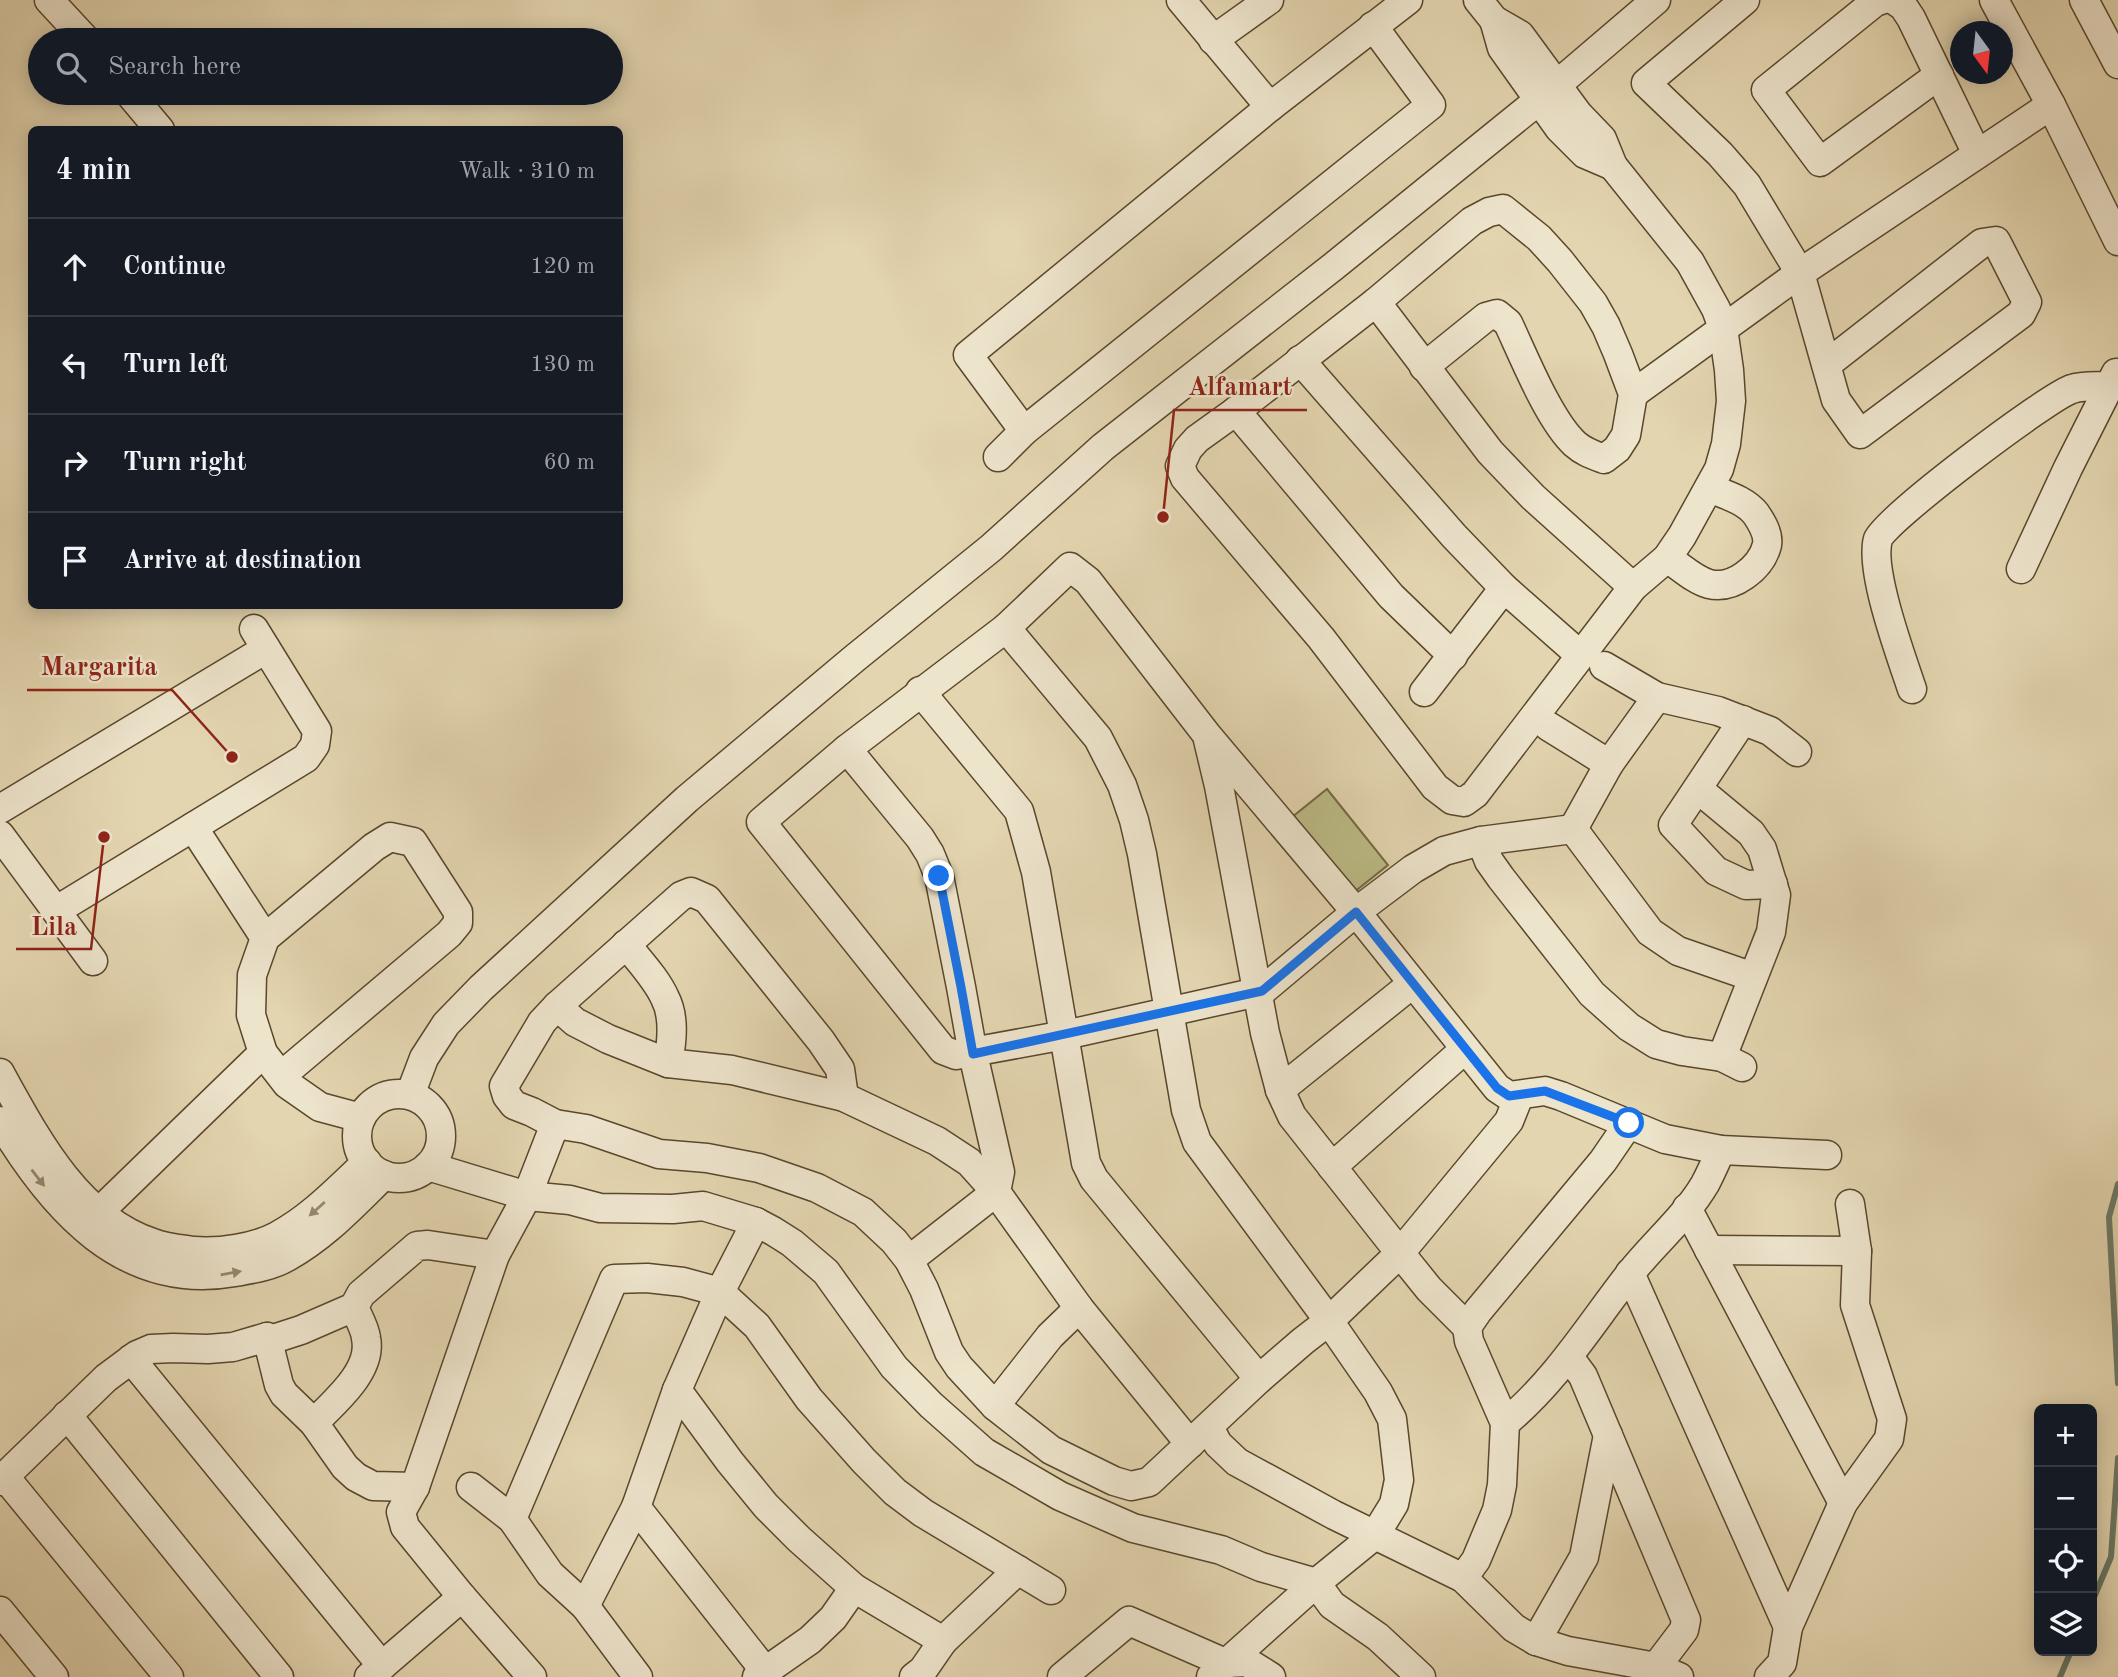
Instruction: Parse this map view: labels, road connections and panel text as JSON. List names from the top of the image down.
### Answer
{
  "places": ["Alfamart", "Margarita", "Lila"],
  "north": "bottom",
  "page": {
    "search": "Search here",
    "heading": ["4 min", "Walk · 310 m"],
    "list": [
      ["Continue", "120 m"],
      ["Turn left", "130 m"],
      ["Turn right", "60 m"],
      "Arrive at destination"
    ],
    "map_buttons": ["+", "−"]
  }
}
